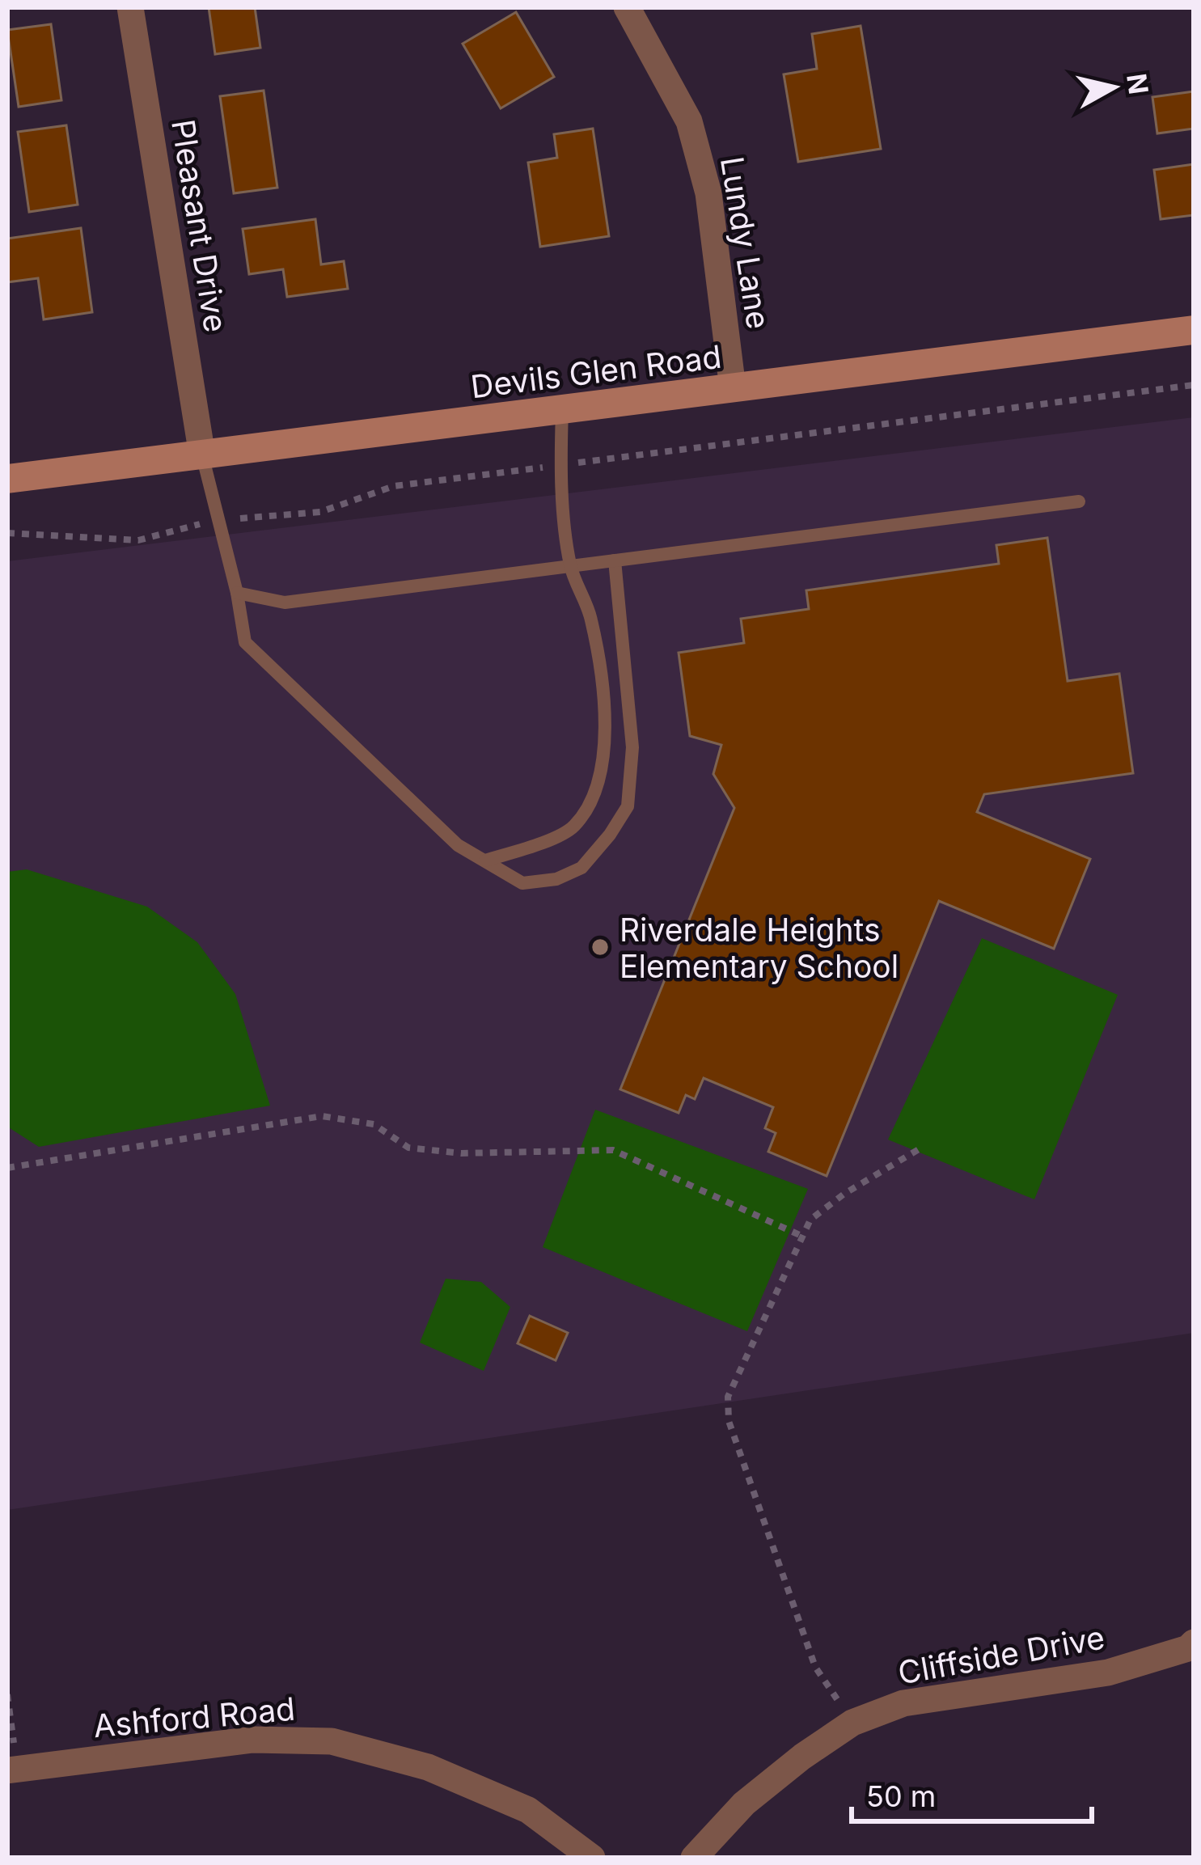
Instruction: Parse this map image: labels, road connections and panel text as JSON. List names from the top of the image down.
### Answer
{
  "streets": {
    "main road": ["Devils Glen Road"],
    "street": [
      "Pleasant Drive",
      "Lundy Lane",
      "Cliffside Drive",
      "Ashford Road"
    ]
  },
  "crossings": [
    ["Pleasant Drive", "Devils Glen Road"],
    ["Lundy Lane", "Devils Glen Road"]
  ],
  "places": ["Riverdale Heights Elementary School"],
  "scale_bar": "50 m",
  "north": "right"
}
